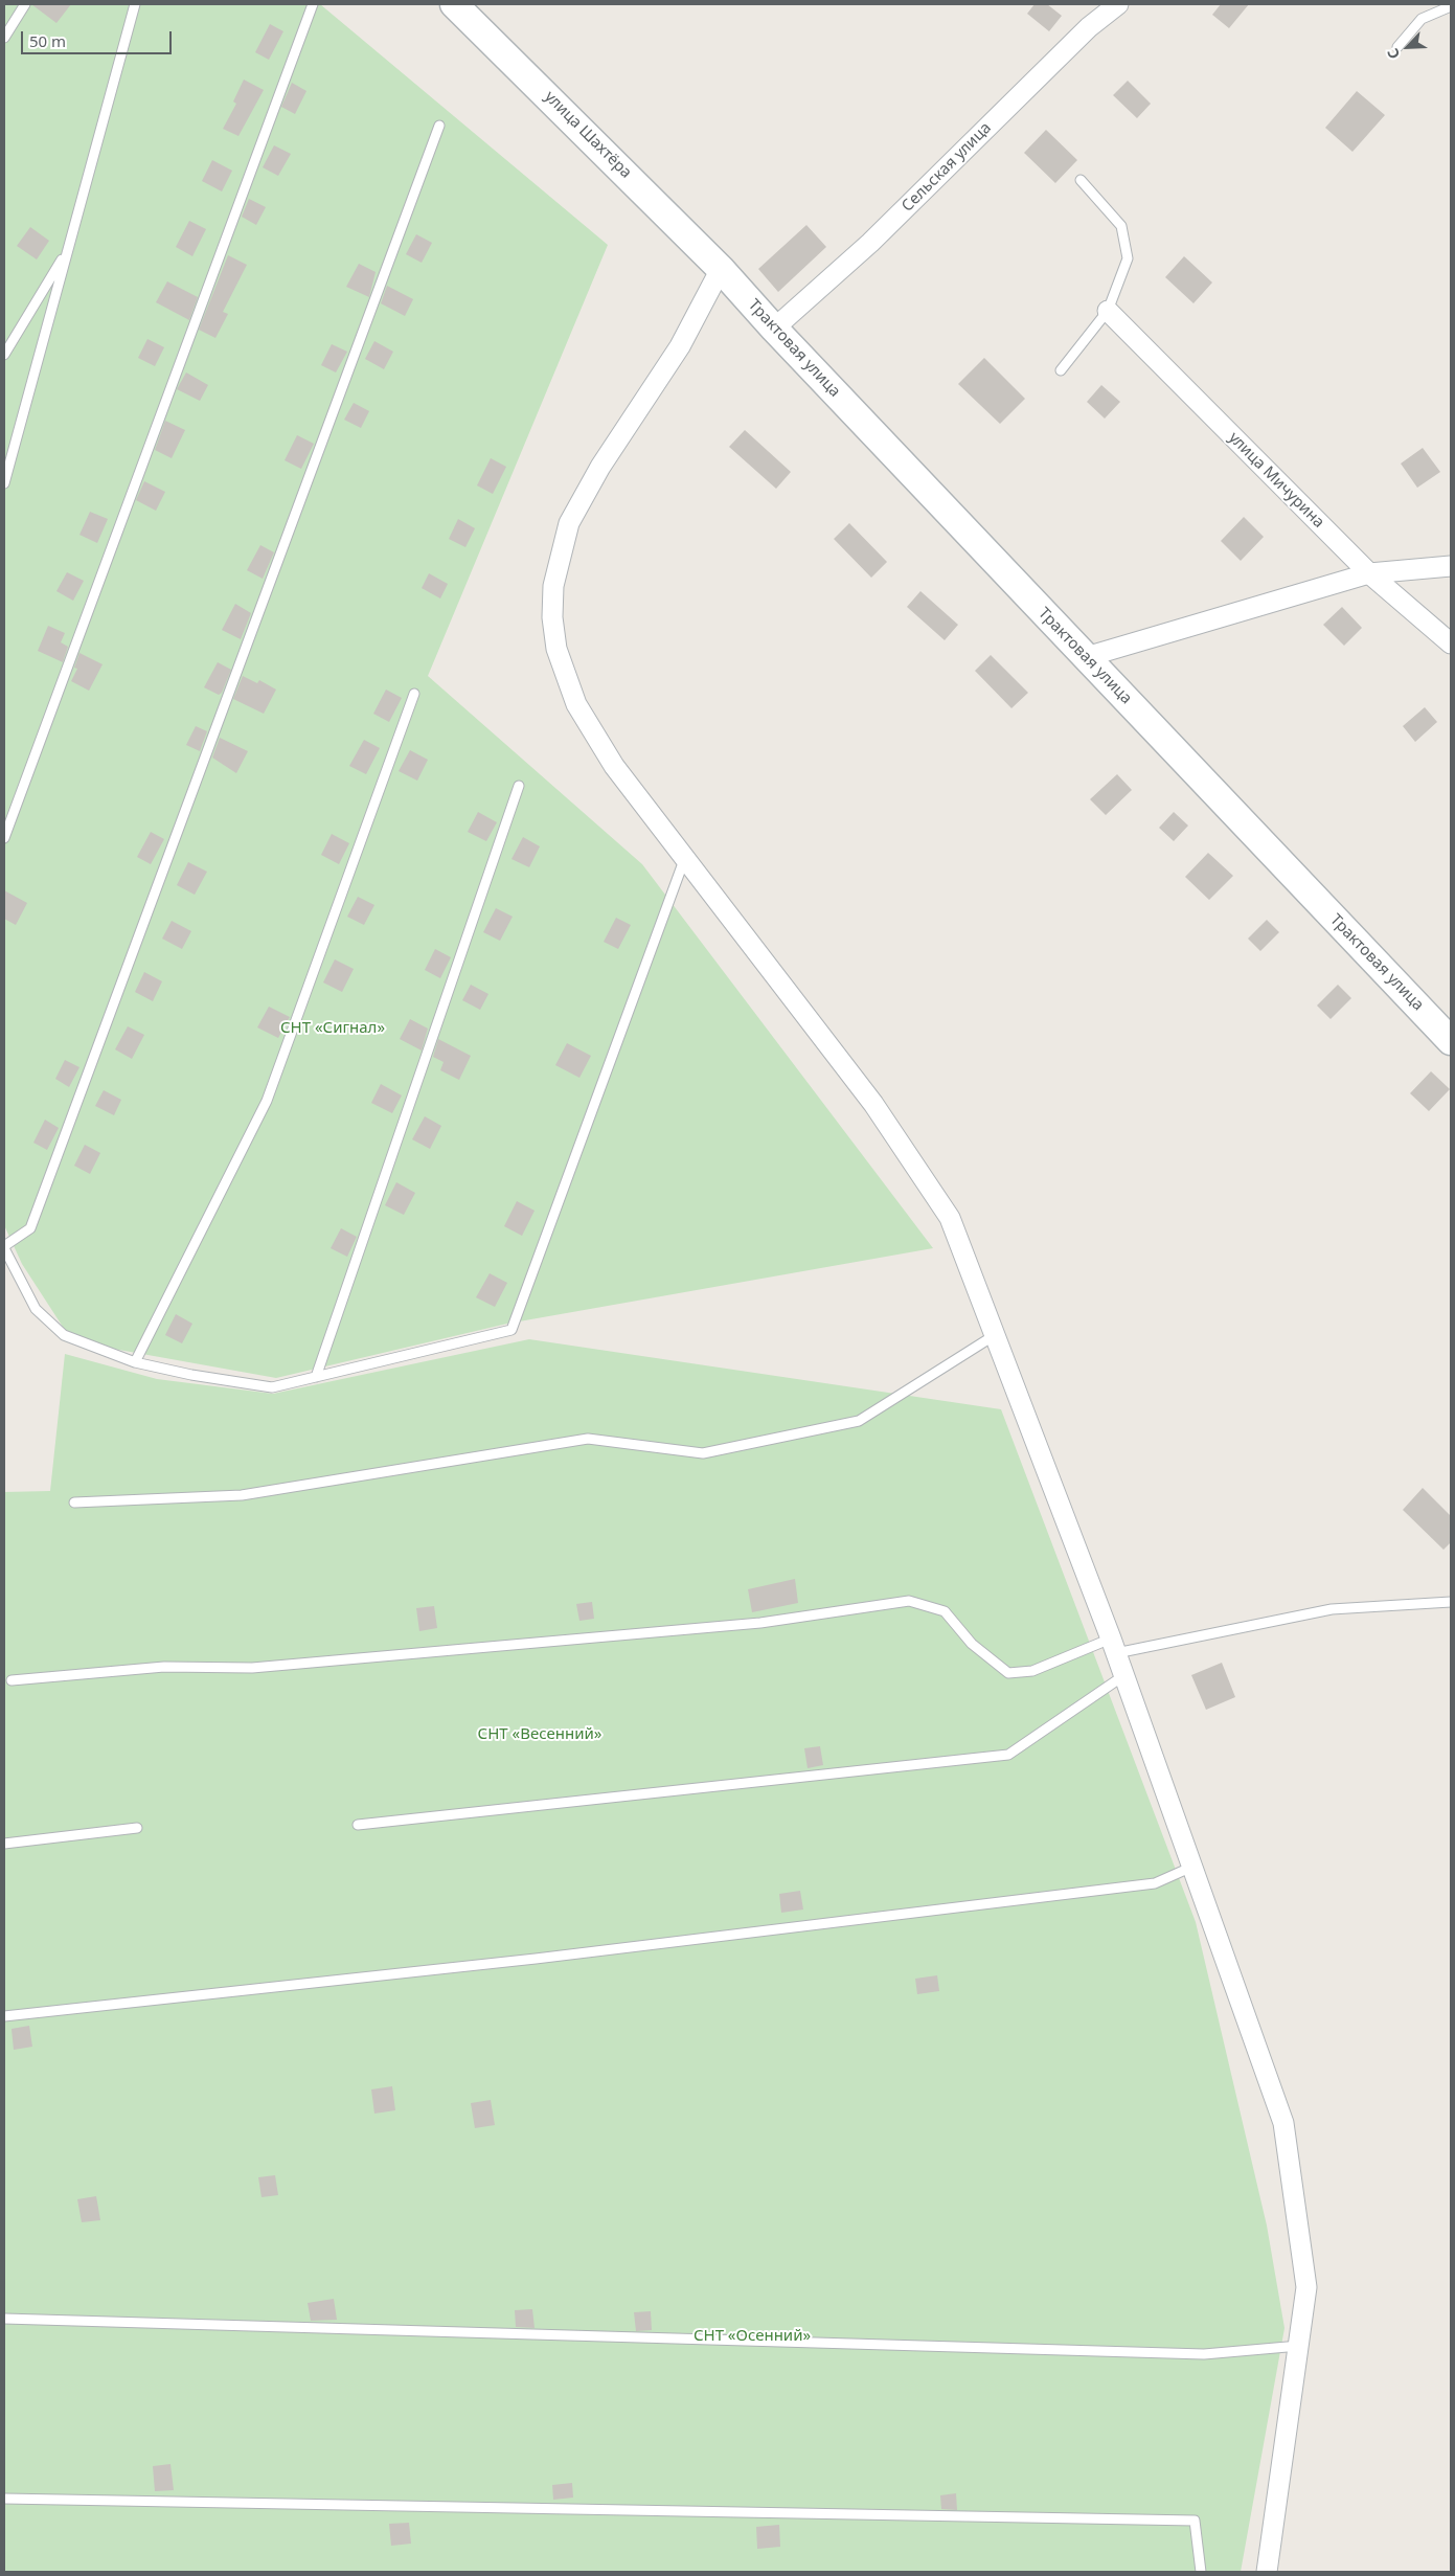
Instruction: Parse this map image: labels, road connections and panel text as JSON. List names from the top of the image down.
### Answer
{
  "streets": {
    "main road": ["улица Шахтёра", "Трактовая улица"],
    "street": ["Сельская улица", "улица Мичурина"]
  },
  "crossings": [
    ["улица Шахтёра", "Трактовая улица"],
    ["Сельская улица", "Трактовая улица"]
  ],
  "parks": ["СНТ «Сигнал»", "СНТ «Весенний»", "СНТ «Осенний»"],
  "scale_bar": "50 m",
  "north": "bottom left"
}
